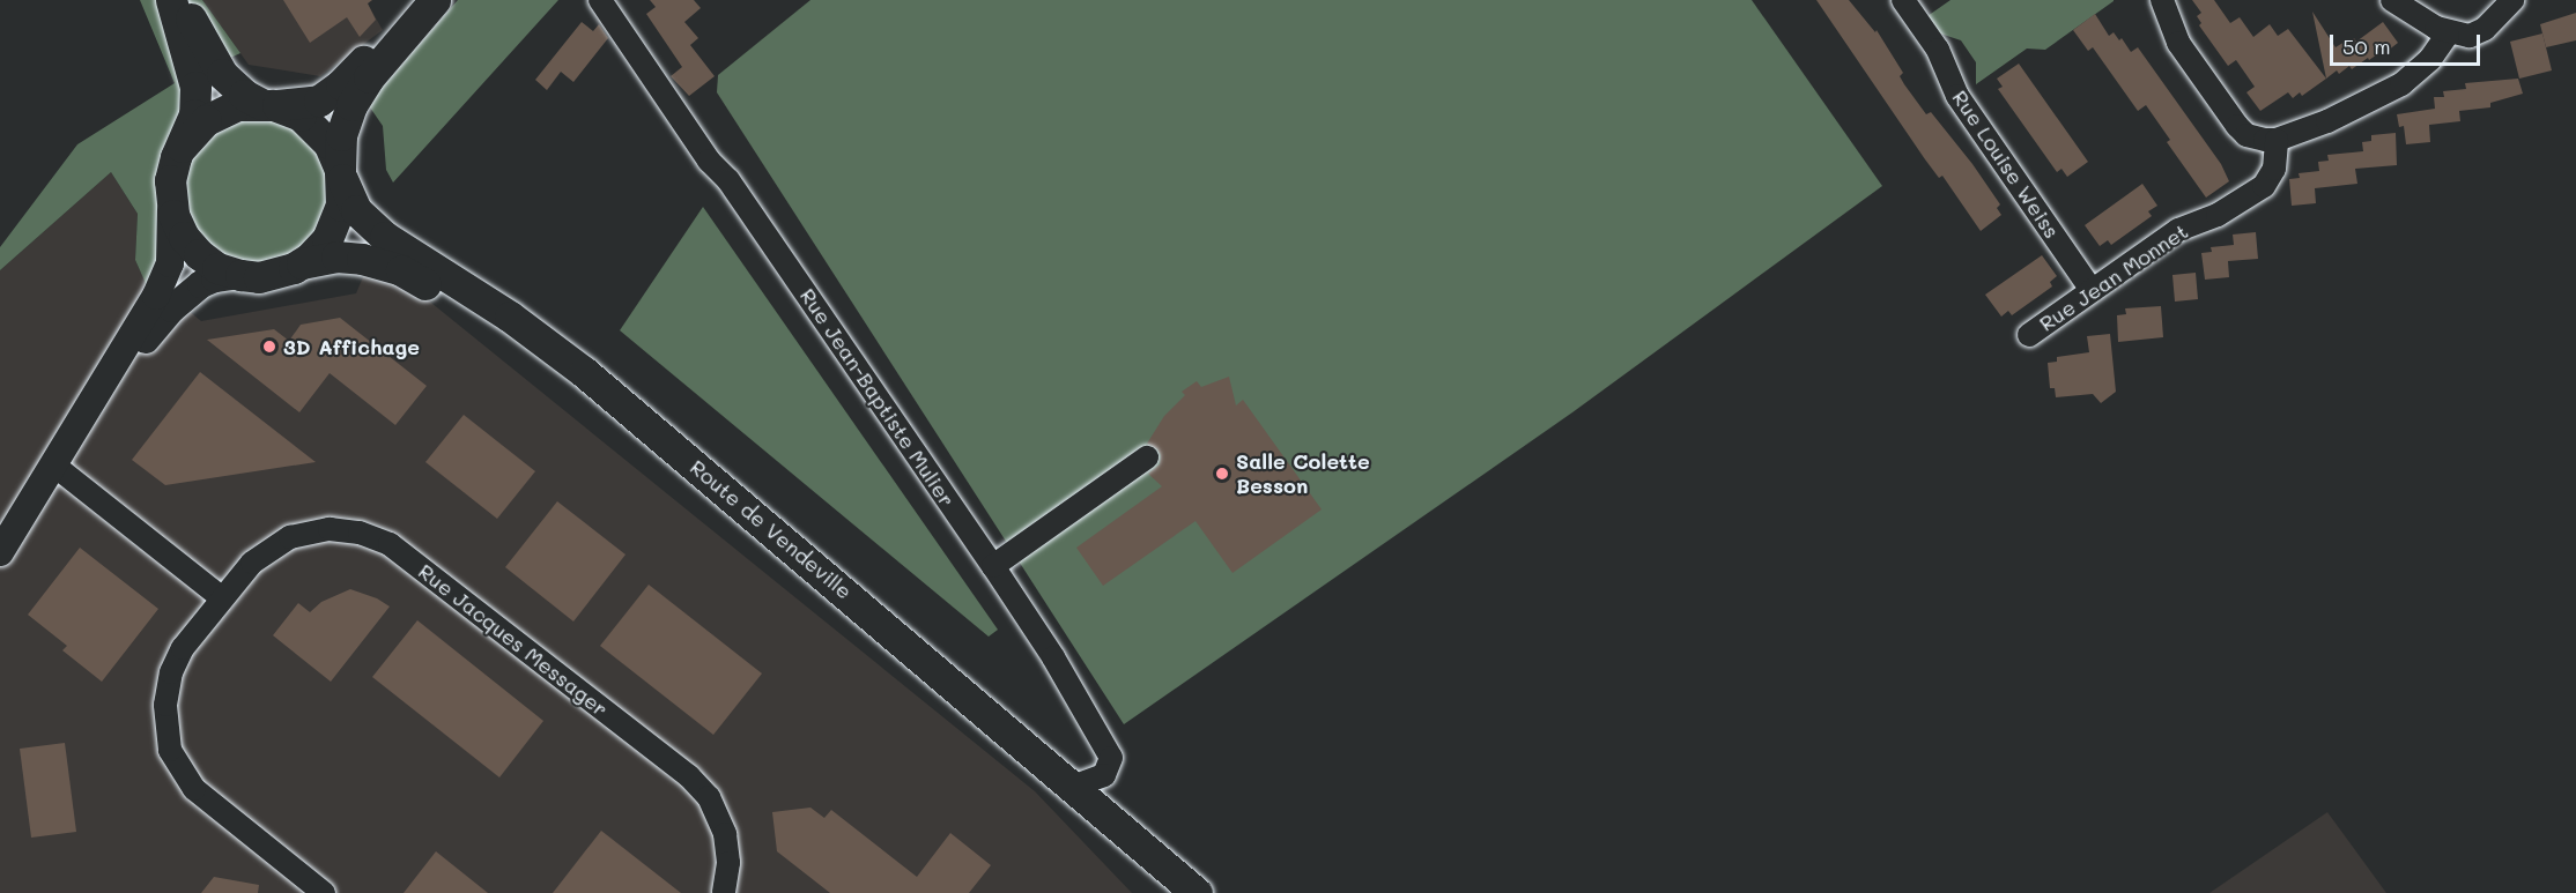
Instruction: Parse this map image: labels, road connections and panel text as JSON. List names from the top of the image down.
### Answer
{
  "streets": {
    "main road": ["Route de Vendeville"],
    "street": [
      "Rue Louise Weiss",
      "Rue Jean Monnet",
      "Rue Jean-Baptiste Mulier",
      "Rue Jacques Messager"
    ]
  },
  "crossings": [
    ["Rue Louise Weiss", "Rue Jean Monnet"],
    ["Rue Jean-Baptiste Mulier", "Route de Vendeville"]
  ],
  "places": ["3D Affichage", "Salle Colette Besson"],
  "scale_bar": "50 m"
}
